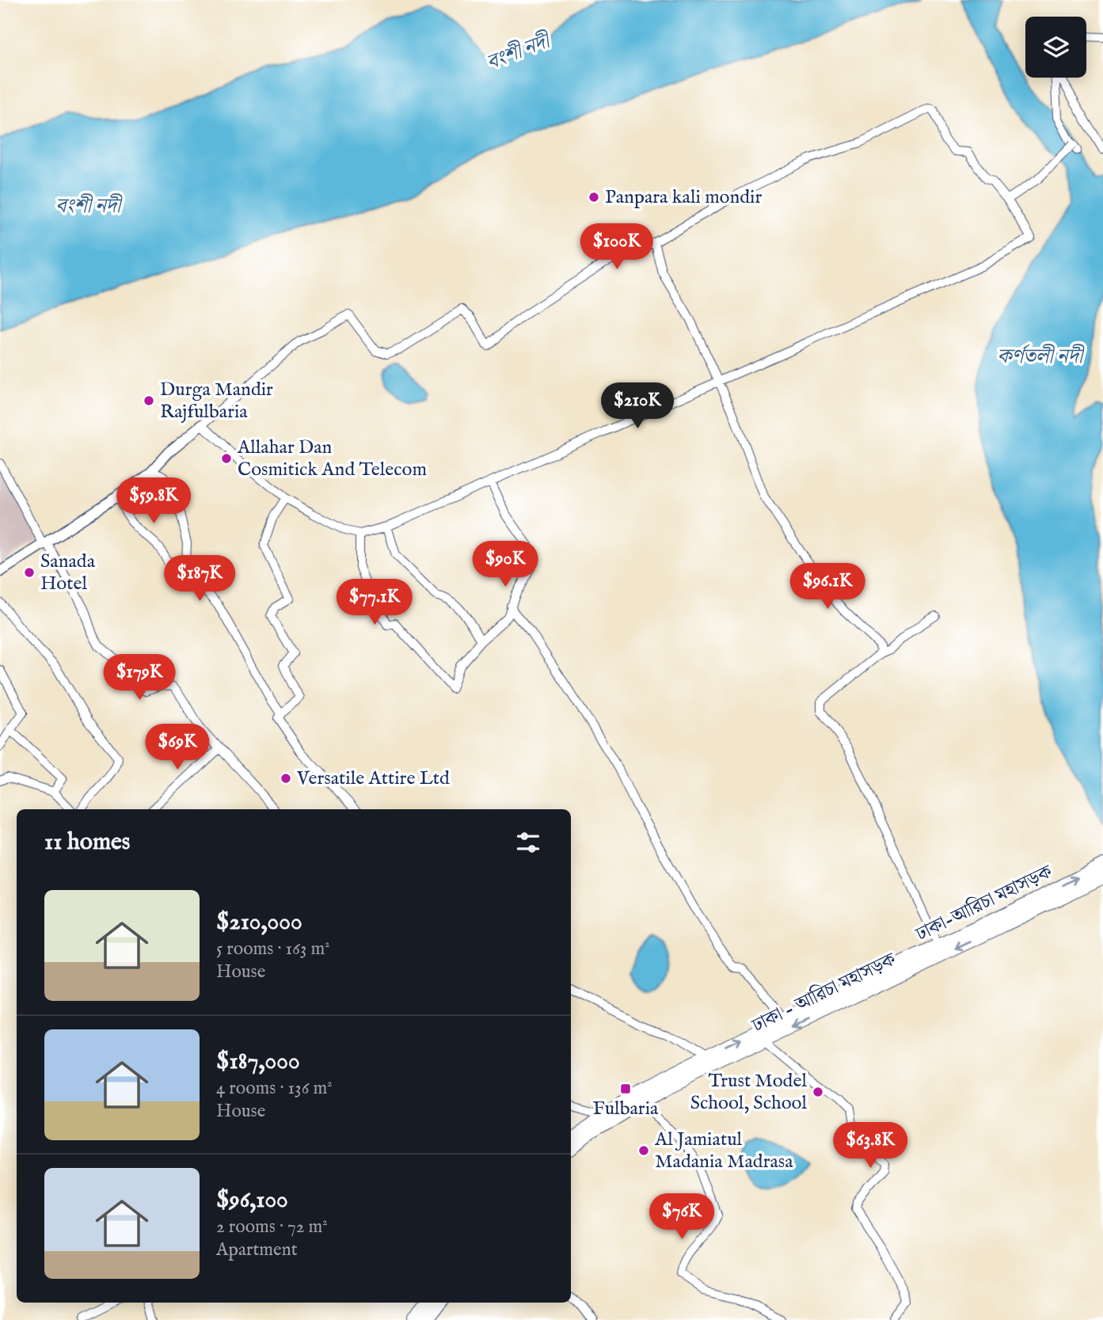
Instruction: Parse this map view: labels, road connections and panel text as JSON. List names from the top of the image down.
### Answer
{
  "streets": {
    "highway": ["ঢাকা-আরিচা মহাসড়ক", "ঢাকা - আরিচা মহাসড়ক"]
  },
  "crossings": [
    ["ঢাকা-আরিচা মহাসড়ক", "ঢাকা - আরিচা মহাসড়ক"]
  ],
  "one_way": ["ঢাকা-আরিচা মহাসড়ক", "ঢাকা - আরিচা মহাসড়ক"],
  "water": ["বংশী নদী", "কর্ণতলী নদী"],
  "places": {
    "other": [
      "Panpara kali mondir",
      "Durga Mandir Rajfulbaria",
      "Allahar Dan Cosmitick And Telecom",
      "Sanada Hotel",
      "Versatile Attire Ltd",
      "Trust Model School, School",
      "Al Jamiatul Madania Madrasa"
    ],
    "transit": ["Fulbaria"]
  },
  "page": {
    "price": [
      "$100K",
      "$210K",
      "$59.8K",
      "$90K",
      "$187K",
      "$96.1K",
      "$77.1K",
      "$179K",
      "$69K",
      "$63.8K",
      "$76K"
    ],
    "heading": "11 homes",
    "list": [
      {
        "name": "$210,000",
        "note": "5 rooms · 163 m² · House"
      },
      {
        "name": "$187,000",
        "note": "4 rooms · 136 m² · House"
      },
      {
        "name": "$96,100",
        "note": "2 rooms · 72 m² · Apartment"
      }
    ]
  }
}
